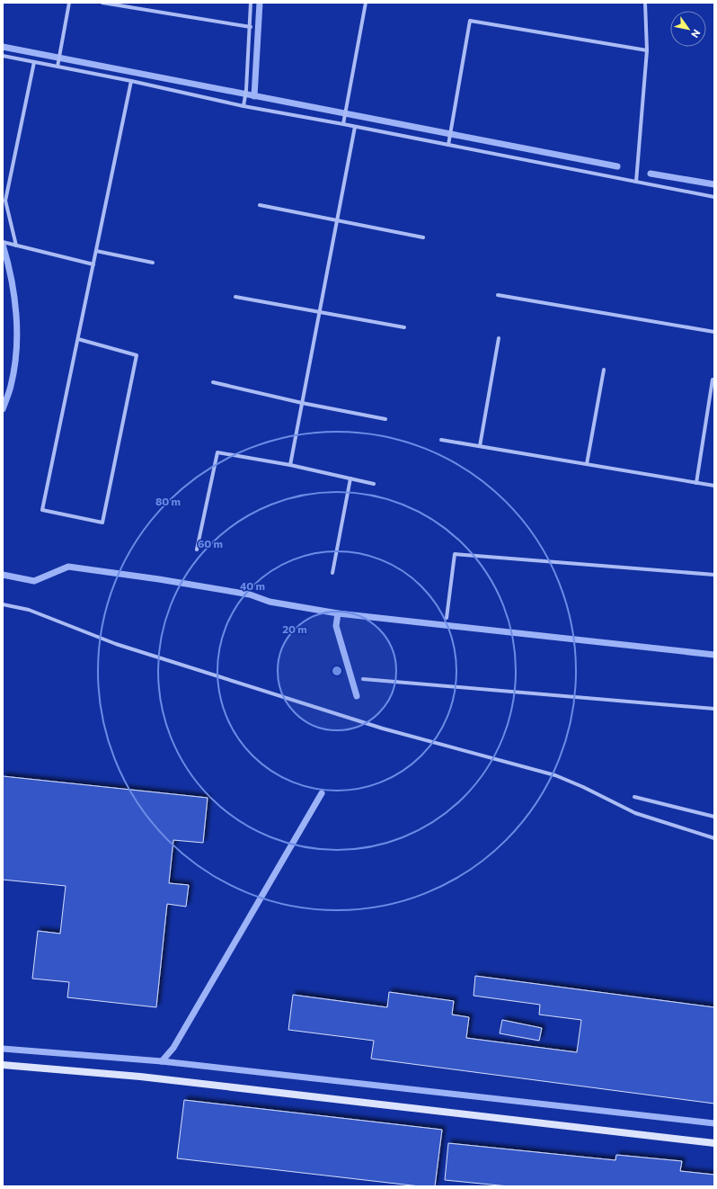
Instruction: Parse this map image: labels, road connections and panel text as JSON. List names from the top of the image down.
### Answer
{
  "north": "bottom right",
  "rings": [
    "80 m",
    "60 m",
    "40 m",
    "20 m"
  ]
}
